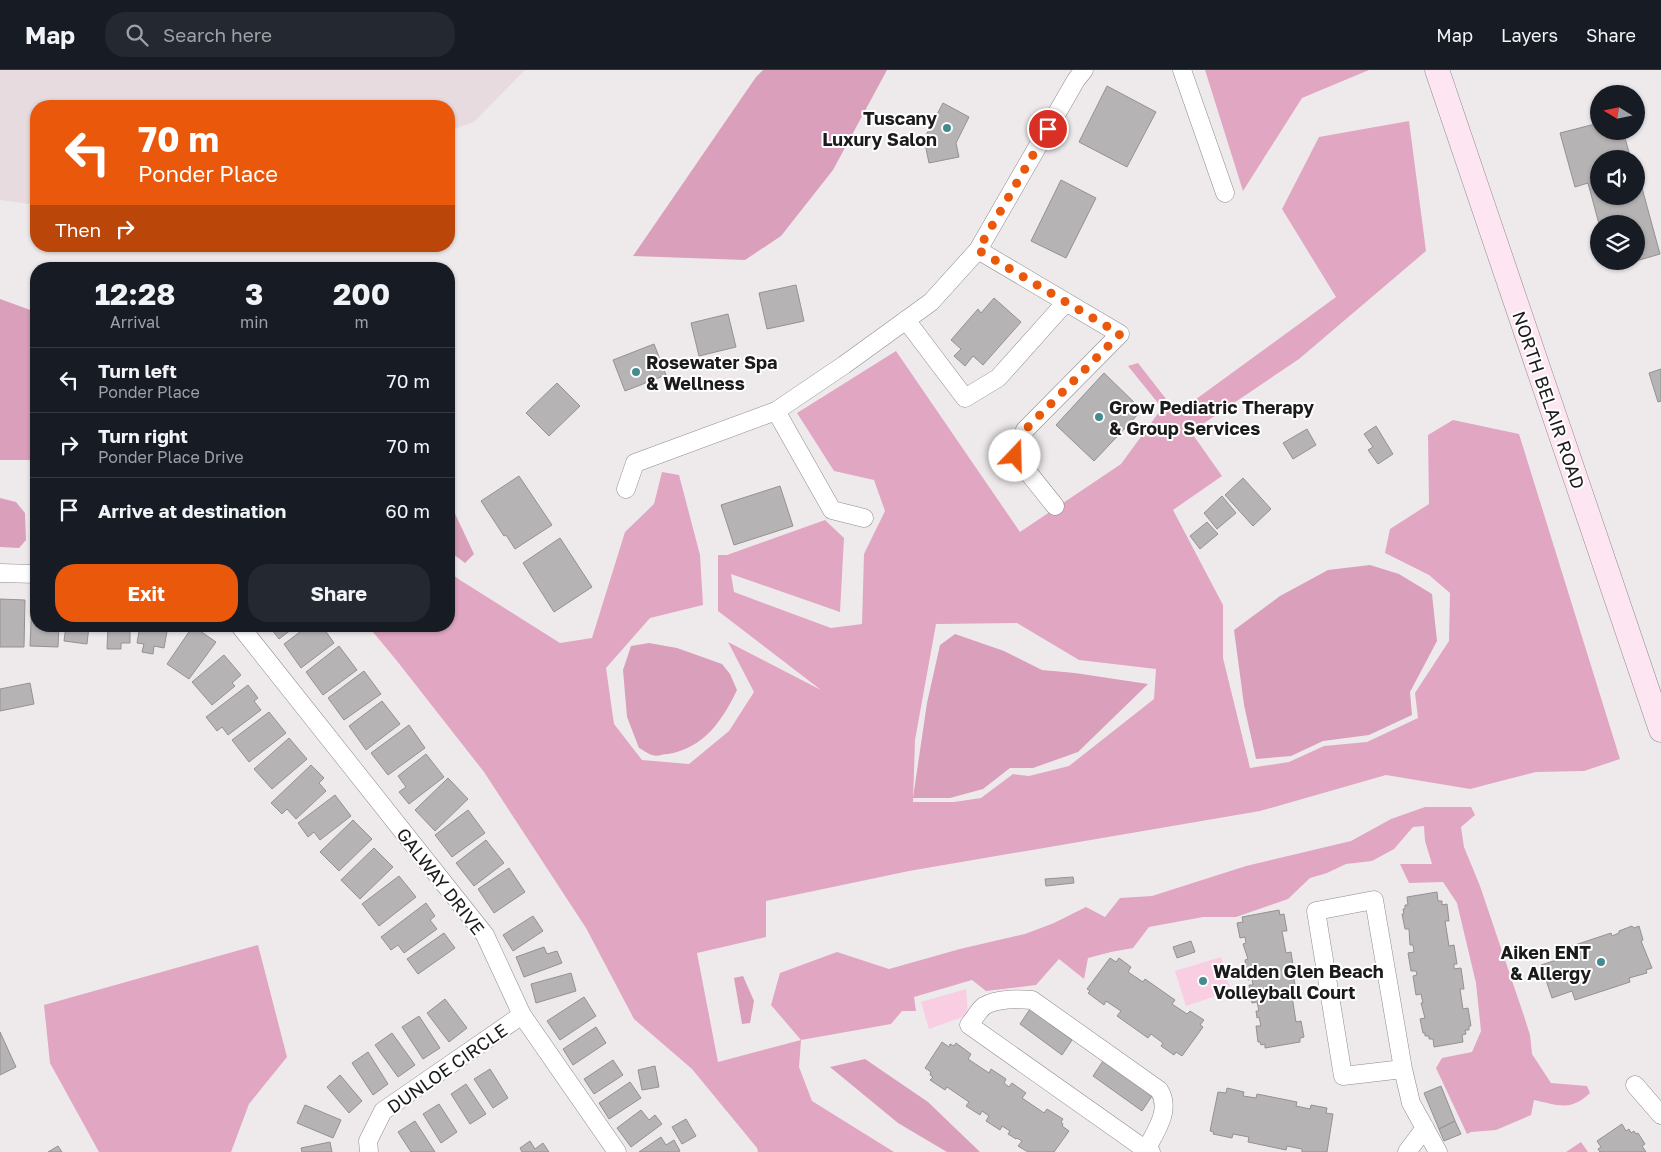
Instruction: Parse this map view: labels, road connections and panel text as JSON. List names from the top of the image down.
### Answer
{
  "streets": {
    "main road": ["NORTH BELAIR ROAD"],
    "street": ["GALWAY DRIVE", "DUNLOE CIRCLE"]
  },
  "crossings": [
    ["GALWAY DRIVE", "DUNLOE CIRCLE"]
  ],
  "places": [
    "Tuscany Luxury Salon",
    "Rosewater Spa & Wellness",
    "Grow Pediatric Therapy & Group Services",
    "Aiken ENT & Allergy",
    "Walden Glen Beach Volleyball Court"
  ],
  "north": "left",
  "page": {
    "header": "Map",
    "search": "Search here",
    "nav": ["Map", "Layers", "Share"],
    "turn": ["70 m", "Ponder Place"],
    "then": "Then",
    "eta": [
      "12:28",
      "Arrival",
      "3",
      "min",
      "200",
      "m"
    ],
    "list": [
      {
        "name": "Turn left",
        "note": "Ponder Place",
        "value": "70 m"
      },
      {
        "name": "Turn right",
        "note": "Ponder Place Drive",
        "value": "70 m"
      },
      {
        "name": "Arrive at destination",
        "value": "60 m"
      }
    ],
    "buttons": ["Exit", "Share"]
  }
}
